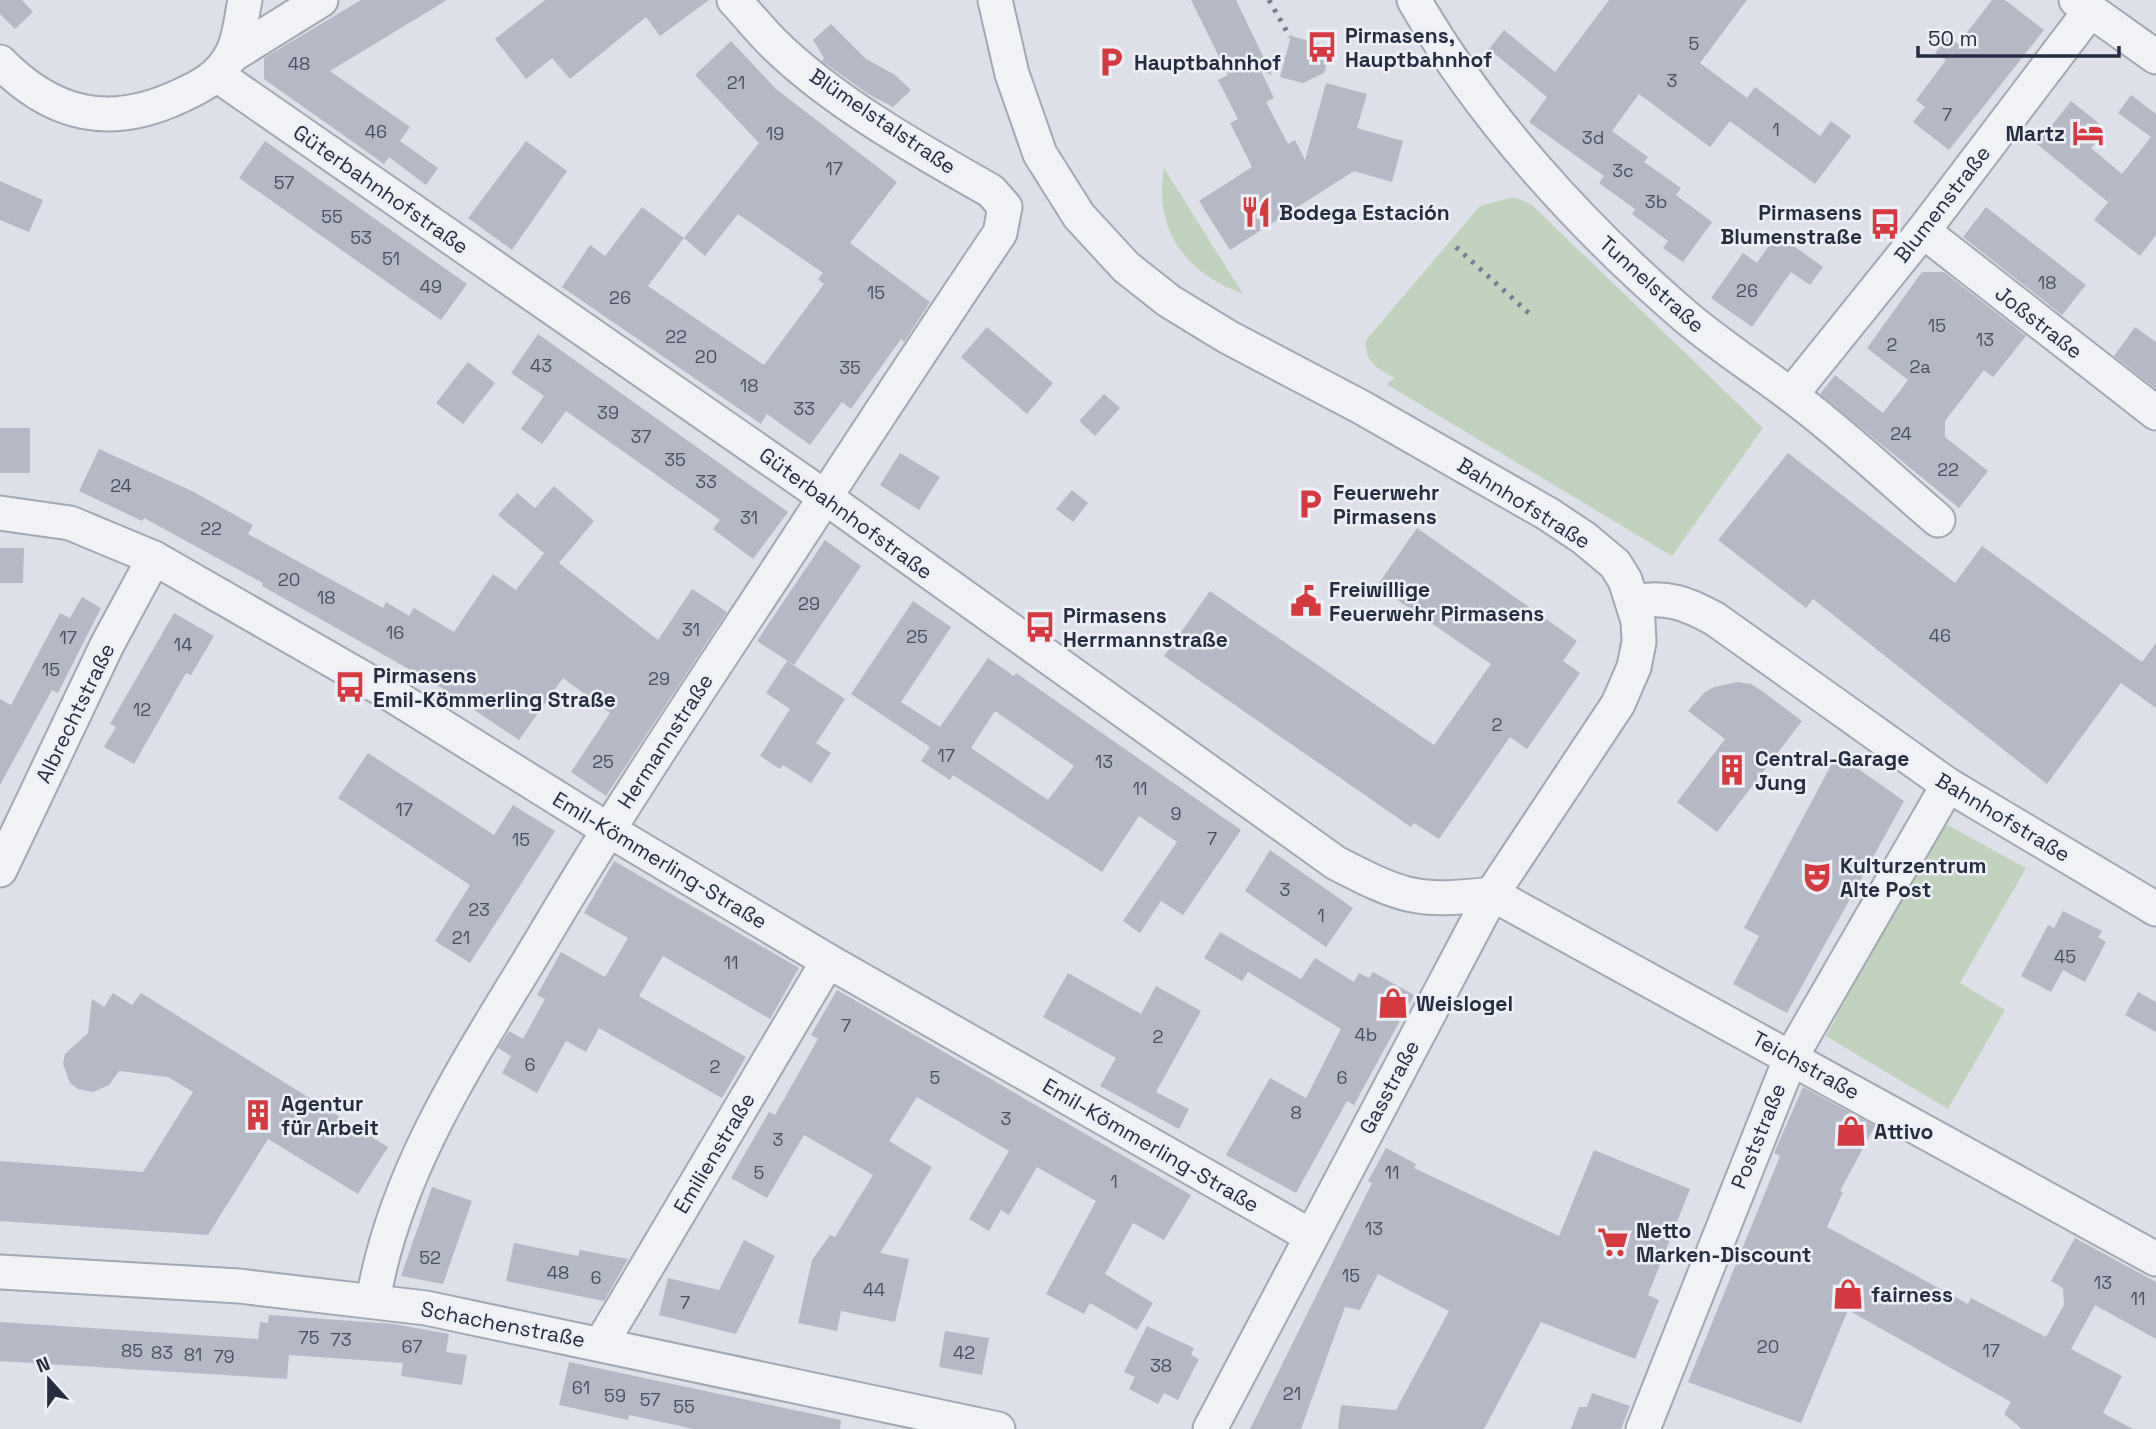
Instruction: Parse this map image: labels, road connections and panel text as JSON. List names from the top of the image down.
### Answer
{
  "streets": {
    "street": [
      "Blümelstalstraße",
      "Güterbahnhofstraße",
      "Blumenstraße",
      "Tunnelstraße",
      "Joßstraße",
      "Bahnhofstraße",
      "Albrechtstraße",
      "Hermannstraße",
      "Emil-Kömmerling-Straße",
      "Teichstraße",
      "Gasstraße",
      "Poststraße",
      "Emilienstraße",
      "Schachenstraße"
    ]
  },
  "crossings": [
    ["Blümelstalstraße", "Hermannstraße"],
    ["Güterbahnhofstraße", "Hermannstraße"],
    ["Güterbahnhofstraße", "Teichstraße"],
    ["Güterbahnhofstraße", "Gasstraße"],
    ["Blumenstraße", "Tunnelstraße"],
    ["Blumenstraße", "Joßstraße"],
    ["Bahnhofstraße", "Gasstraße"],
    ["Bahnhofstraße", "Poststraße"],
    ["Albrechtstraße", "Emil-Kömmerling-Straße"],
    ["Hermannstraße", "Emil-Kömmerling-Straße"],
    ["Hermannstraße", "Schachenstraße"],
    ["Emil-Kömmerling-Straße", "Gasstraße"],
    ["Emil-Kömmerling-Straße", "Emilienstraße"],
    ["Teichstraße", "Gasstraße"],
    ["Teichstraße", "Poststraße"],
    ["Emilienstraße", "Schachenstraße"]
  ],
  "places": {
    "bus stop": [
      "Pirmasens, Hauptbahnhof",
      "Pirmasens Blumenstraße",
      "Pirmasens Herrmannstraße",
      "Pirmasens Emil-Kömmerling Straße"
    ],
    "parking": ["Hauptbahnhof", "Feuerwehr Pirmasens"],
    "hotel": ["Martz"],
    "restaurant": ["Bodega Estación"],
    "public building": ["Freiwillige Feuerwehr Pirmasens"],
    "building": ["Central-Garage Jung", "Agentur für Arbeit"],
    "theatre": ["Kulturzentrum Alte Post"],
    "shop": ["Weislogel", "Attivo", "fairness"],
    "supermarket": ["Netto Marken-Discount"]
  },
  "house_numbers": [
    "5",
    "48",
    "3",
    "21",
    "7",
    "1",
    "46",
    "19",
    "3d",
    "17",
    "3c",
    "57",
    "3b",
    "55",
    "53",
    "51",
    "18",
    "49",
    "26",
    "15",
    "26",
    "15",
    "22",
    "13",
    "2",
    "20",
    "43",
    "2a",
    "35",
    "18",
    "33",
    "39",
    "24",
    "37",
    "35",
    "22",
    "33",
    "24",
    "31",
    "22",
    "20",
    "18",
    "29",
    "31",
    "16",
    "46",
    "25",
    "17",
    "14",
    "15",
    "29",
    "12",
    "2",
    "17",
    "25",
    "13",
    "11",
    "17",
    "9",
    "7",
    "15",
    "3",
    "23",
    "1",
    "21",
    "45",
    "11",
    "7",
    "4b",
    "2",
    "6",
    "2",
    "5",
    "6",
    "8",
    "3",
    "3",
    "5",
    "11",
    "1",
    "13",
    "52",
    "48",
    "15",
    "6",
    "13",
    "44",
    "11",
    "7",
    "75",
    "73",
    "67",
    "20",
    "85",
    "17",
    "83",
    "42",
    "81",
    "79",
    "38",
    "61",
    "21",
    "59",
    "57",
    "55"
  ],
  "scale_bar": "50 m",
  "north": "top"
}
